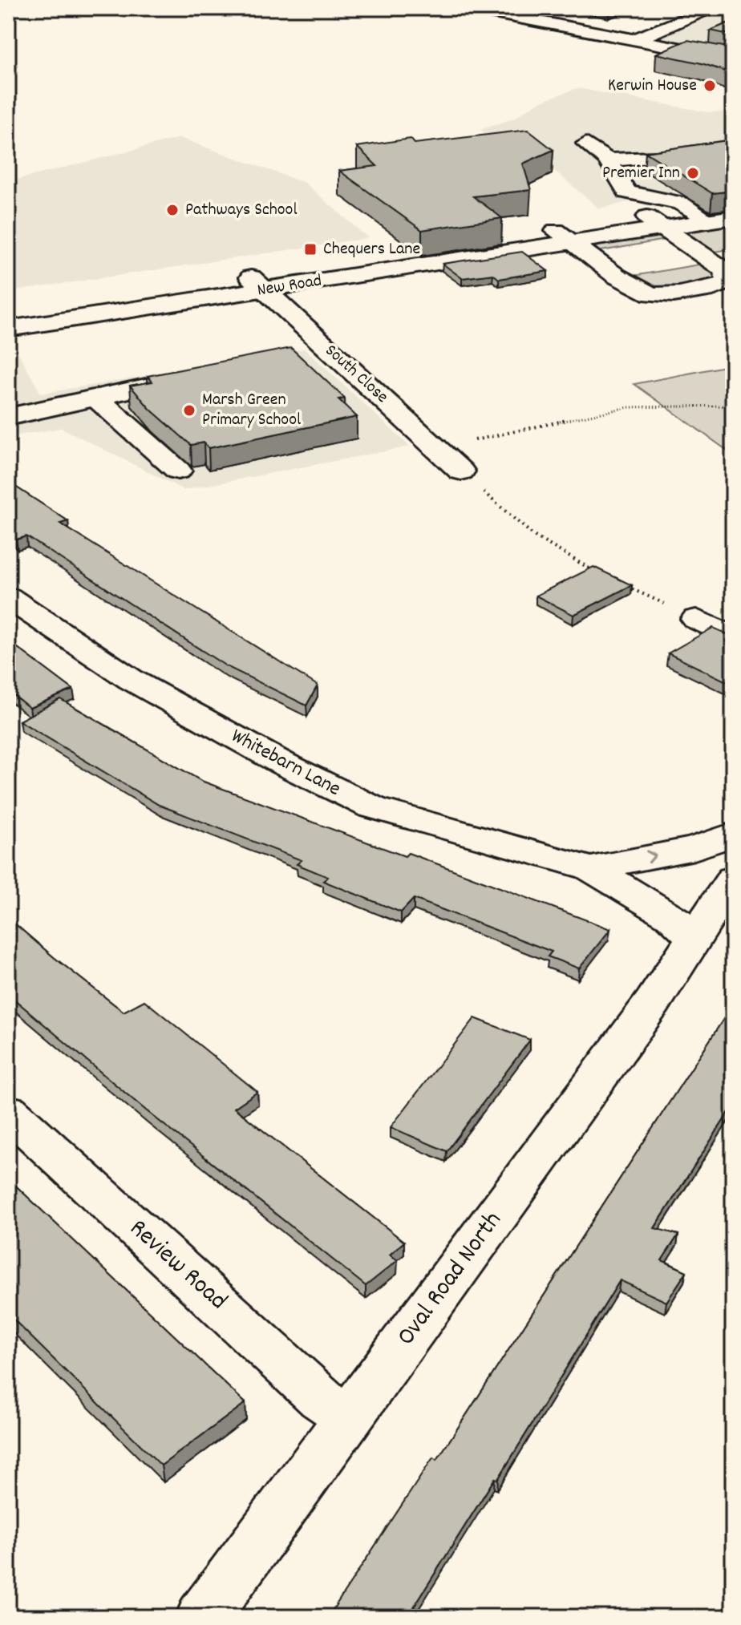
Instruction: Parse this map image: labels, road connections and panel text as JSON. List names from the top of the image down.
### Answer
{
  "streets": {
    "street": [
      "New Road",
      "South Close",
      "Whitebarn Lane",
      "Review Road",
      "Oval Road North"
    ]
  },
  "crossings": [
    ["New Road", "South Close"],
    ["Whitebarn Lane", "Oval Road North"],
    ["Review Road", "Oval Road North"]
  ],
  "places": {
    "other": [
      "Kerwin House",
      "Premier Inn",
      "Pathways School",
      "Marsh Green Primary School"
    ],
    "transit": ["Chequers Lane"]
  }
}
